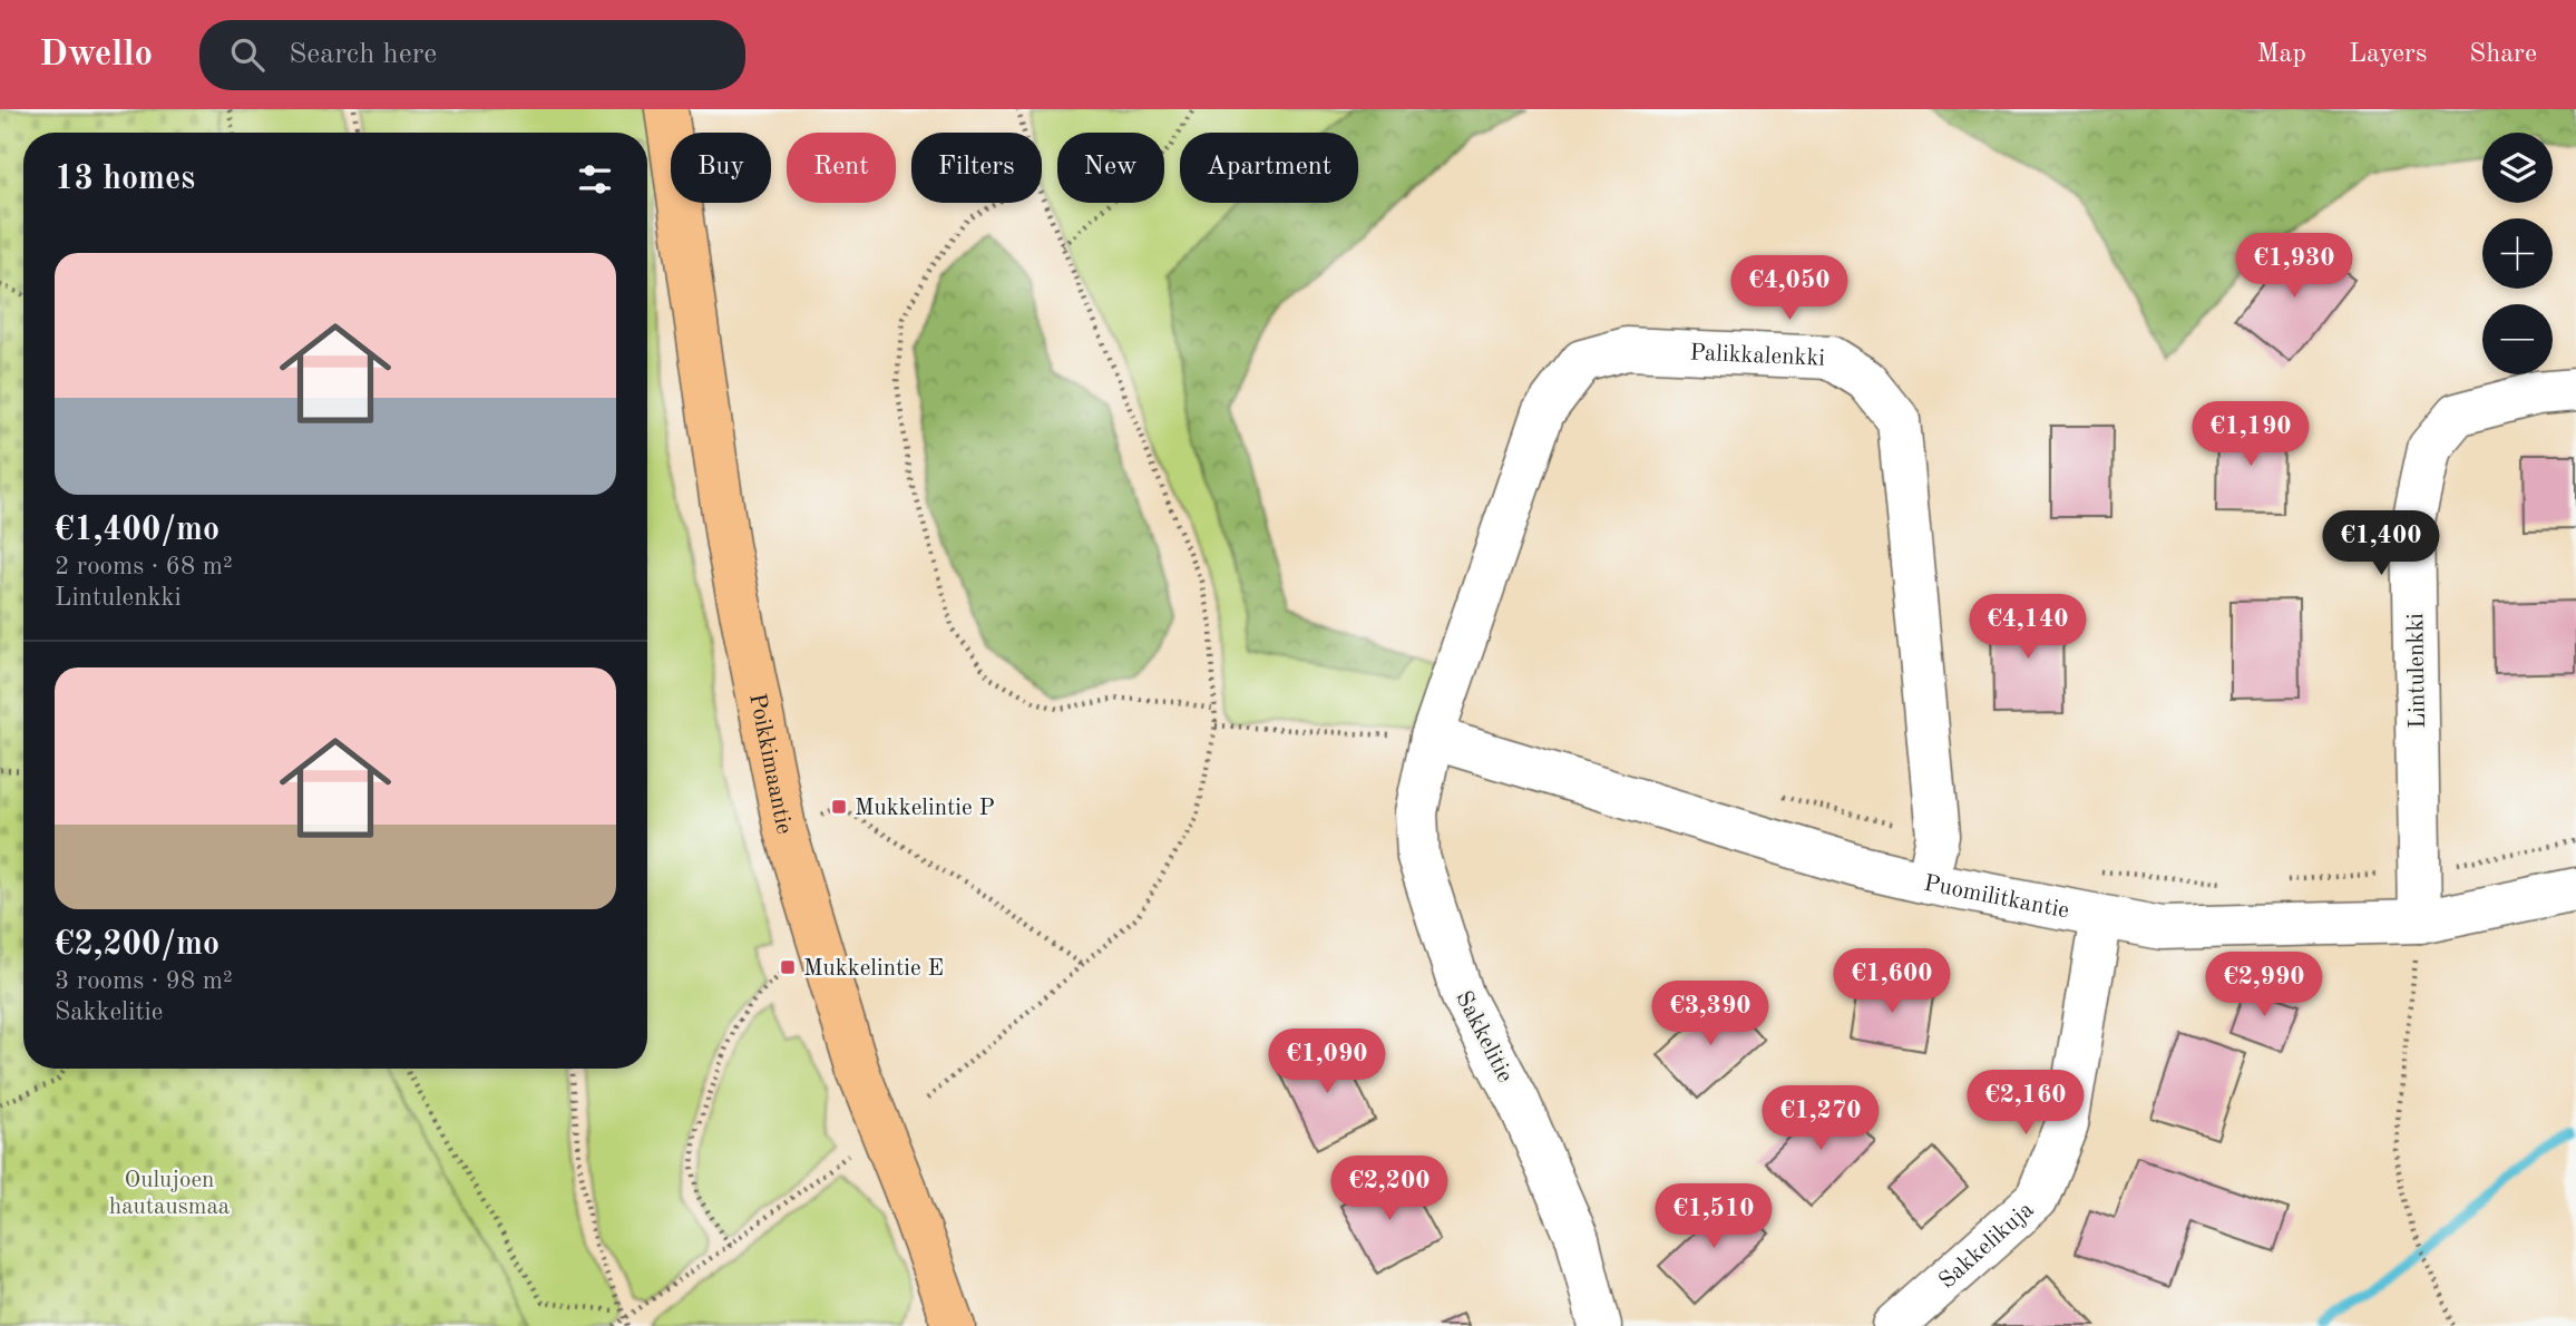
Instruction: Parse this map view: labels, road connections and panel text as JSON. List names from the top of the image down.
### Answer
{
  "streets": {
    "main road": ["Poikkimaantie"],
    "street": [
      "Palikkalenkki",
      "Lintulenkki",
      "Puomilitkantie",
      "Sakkelitie",
      "Sakkelikuja"
    ]
  },
  "crossings": [
    ["Palikkalenkki", "Puomilitkantie"],
    ["Palikkalenkki", "Sakkelitie"],
    ["Lintulenkki", "Puomilitkantie"],
    ["Puomilitkantie", "Sakkelitie"],
    ["Puomilitkantie", "Sakkelikuja"]
  ],
  "parks": ["Oulujoen hautausmaa"],
  "places": {
    "transit": ["Mukkelintie P", "Mukkelintie E"]
  },
  "page": {
    "header": "Dwello",
    "search": "Search here",
    "nav": ["Map", "Layers", "Share"],
    "map_buttons": ["+", "−"],
    "chip": [
      "Buy",
      "Rent",
      "Filters",
      "New",
      "Apartment"
    ],
    "heading": "13 homes",
    "list": [
      {
        "name": "€1,400/mo",
        "note": "2 rooms · 68 m² · Lintulenkki"
      },
      {
        "name": "€2,200/mo",
        "note": "3 rooms · 98 m² · Sakkelitie"
      }
    ],
    "price": [
      "€1,930",
      "€4,050",
      "€1,190",
      "€1,400",
      "€4,140",
      "€1,600",
      "€2,990",
      "€3,390",
      "€1,090",
      "€2,160",
      "€1,270",
      "€2,200",
      "€1,510"
    ]
  }
}
